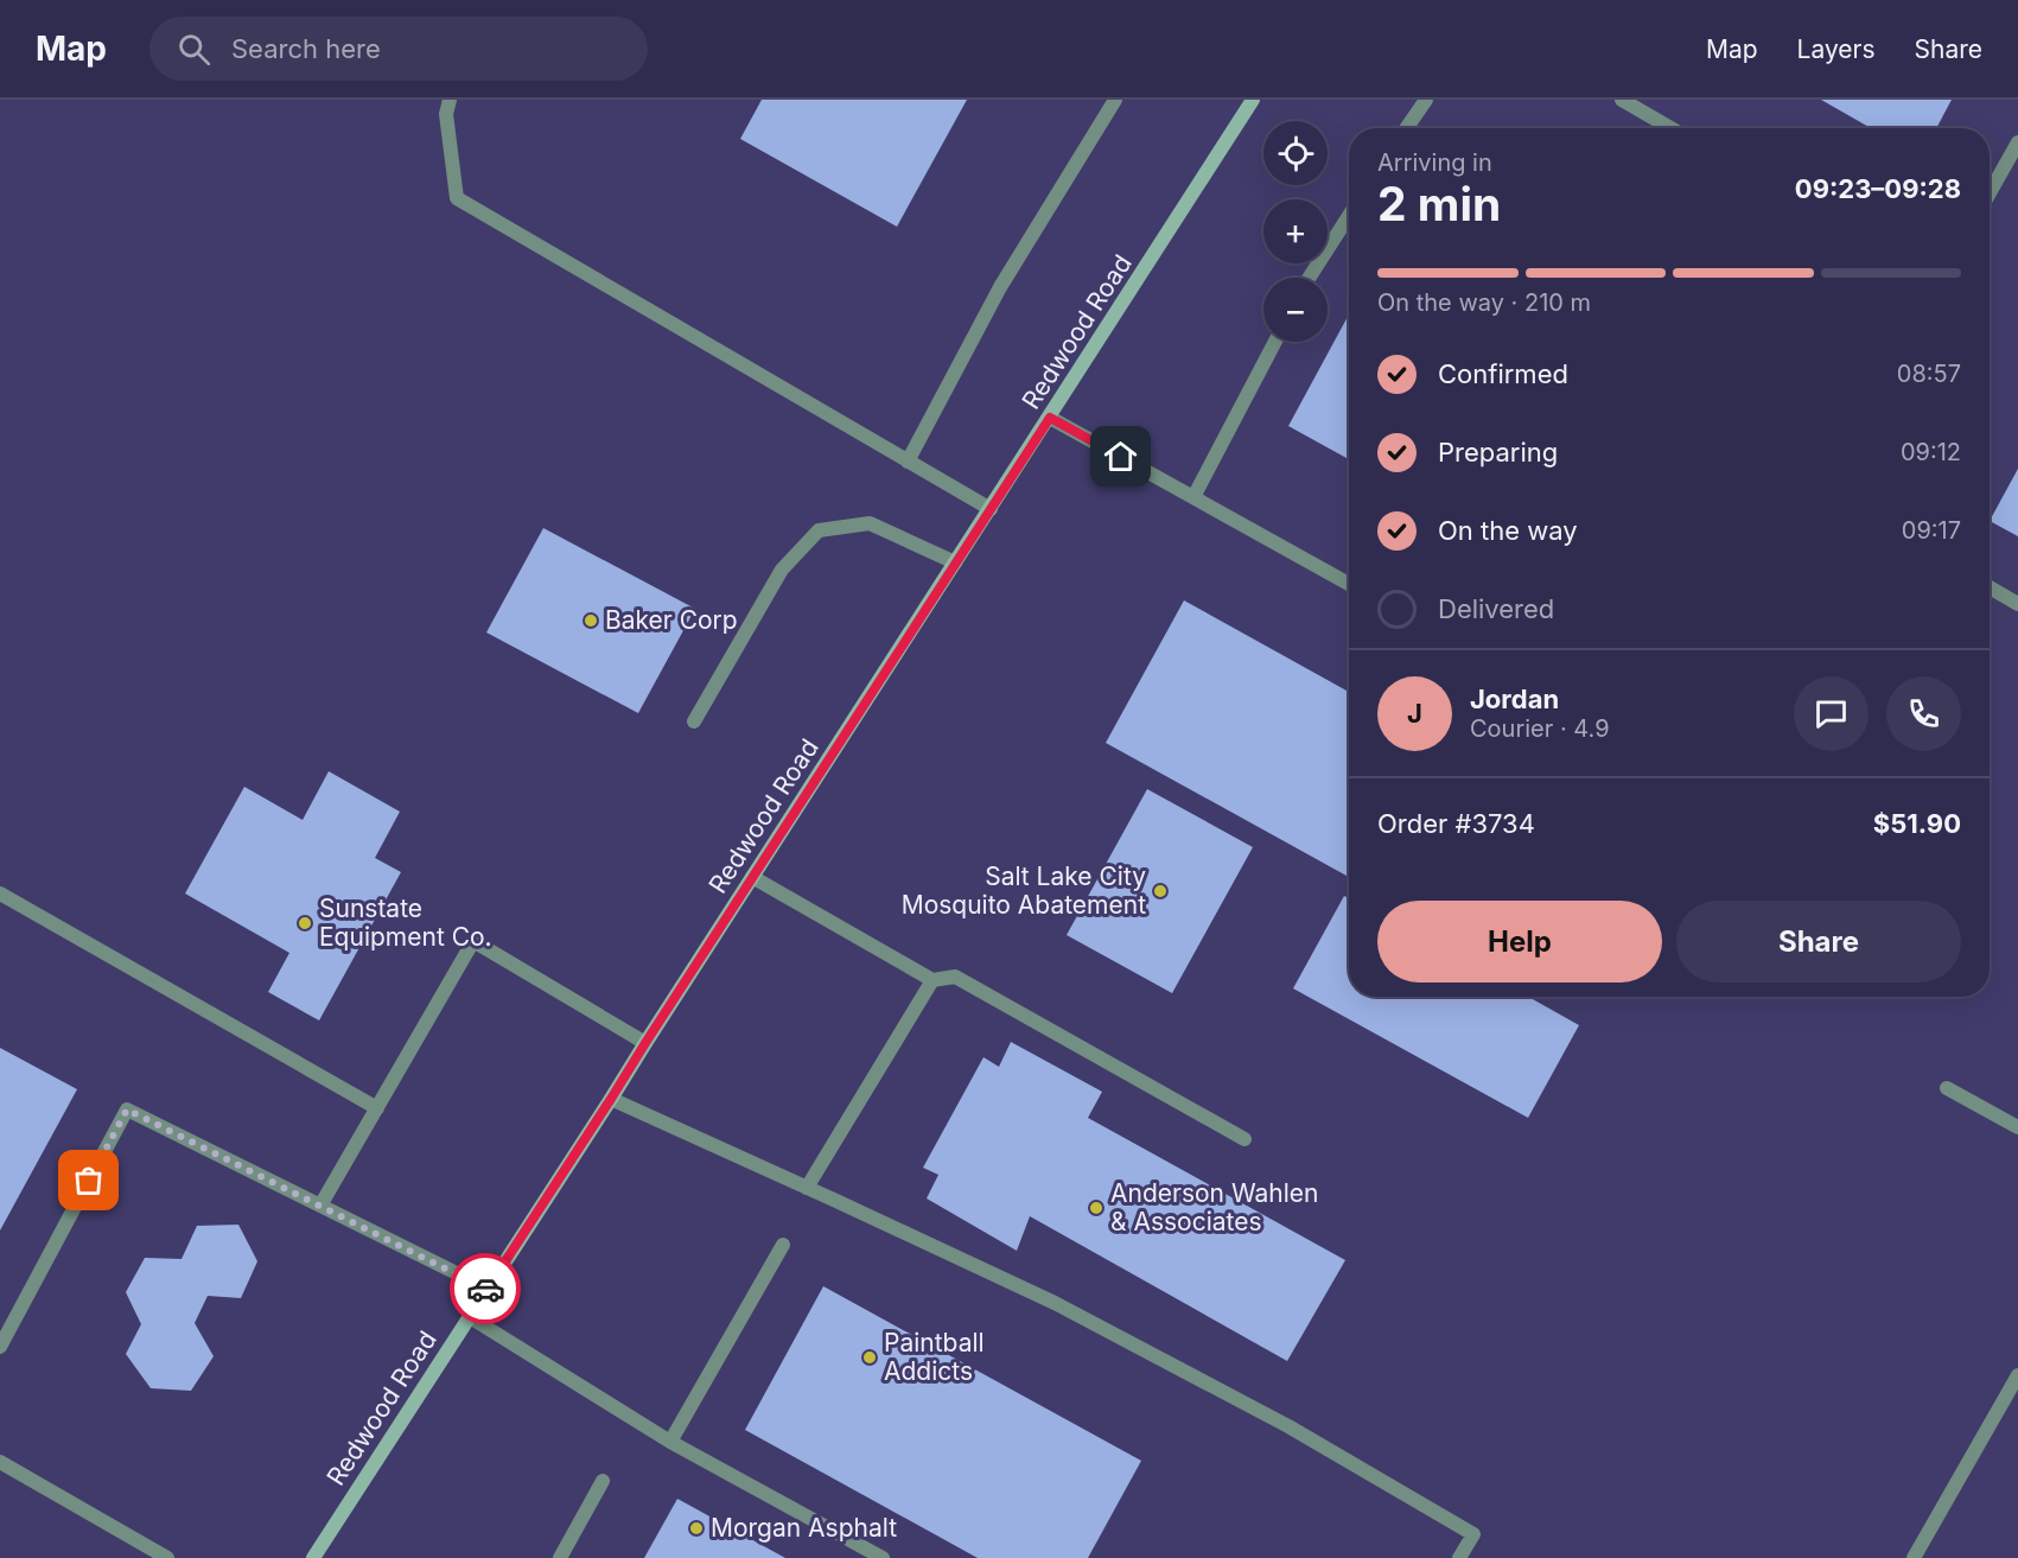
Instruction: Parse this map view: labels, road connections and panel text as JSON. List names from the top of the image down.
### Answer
{
  "streets": {
    "main road": ["Redwood Road"]
  },
  "places": [
    "Baker Corp",
    "Salt Lake City Mosquito Abatement",
    "Sunstate Equipment Co.",
    "Anderson Wahlen & Associates",
    "Paintball Addicts",
    "Morgan Asphalt"
  ],
  "page": {
    "header": "Map",
    "search": "Search here",
    "nav": ["Map", "Layers", "Share"],
    "map_buttons": ["+", "−"],
    "heading": ["2 min", "Arriving in", "09:23–09:28"],
    "panel": [
      "Jordan",
      "Courier · 4.9",
      "Order #3734",
      "$51.90"
    ],
    "bar": "On the way · 210 m",
    "list": [
      ["Confirmed", "08:57"],
      ["Preparing", "09:12"],
      ["On the way", "09:17"],
      "Delivered"
    ],
    "round": "J",
    "buttons": ["Help", "Share"]
  }
}
